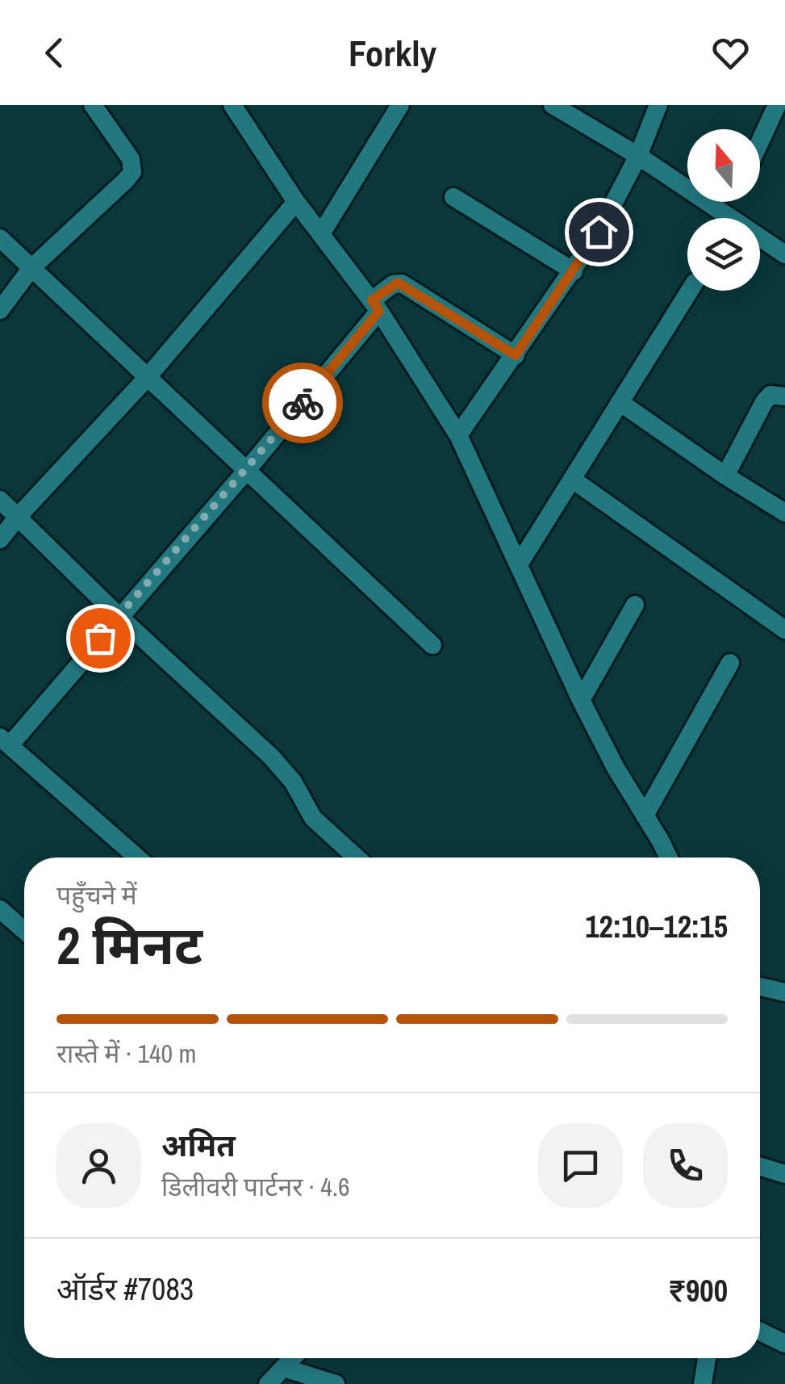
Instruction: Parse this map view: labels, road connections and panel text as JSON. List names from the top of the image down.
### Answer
{
  "north": "top",
  "page": {
    "header": "Forkly",
    "heading": ["2 मिनट", "पहुँचने में", "12:10–12:15"],
    "panel": [
      "अमित",
      "डिलीवरी पार्टनर · 4.6",
      "ऑर्डर #7083",
      "₹900"
    ],
    "bar": "रास्ते में · 140 m"
  }
}
